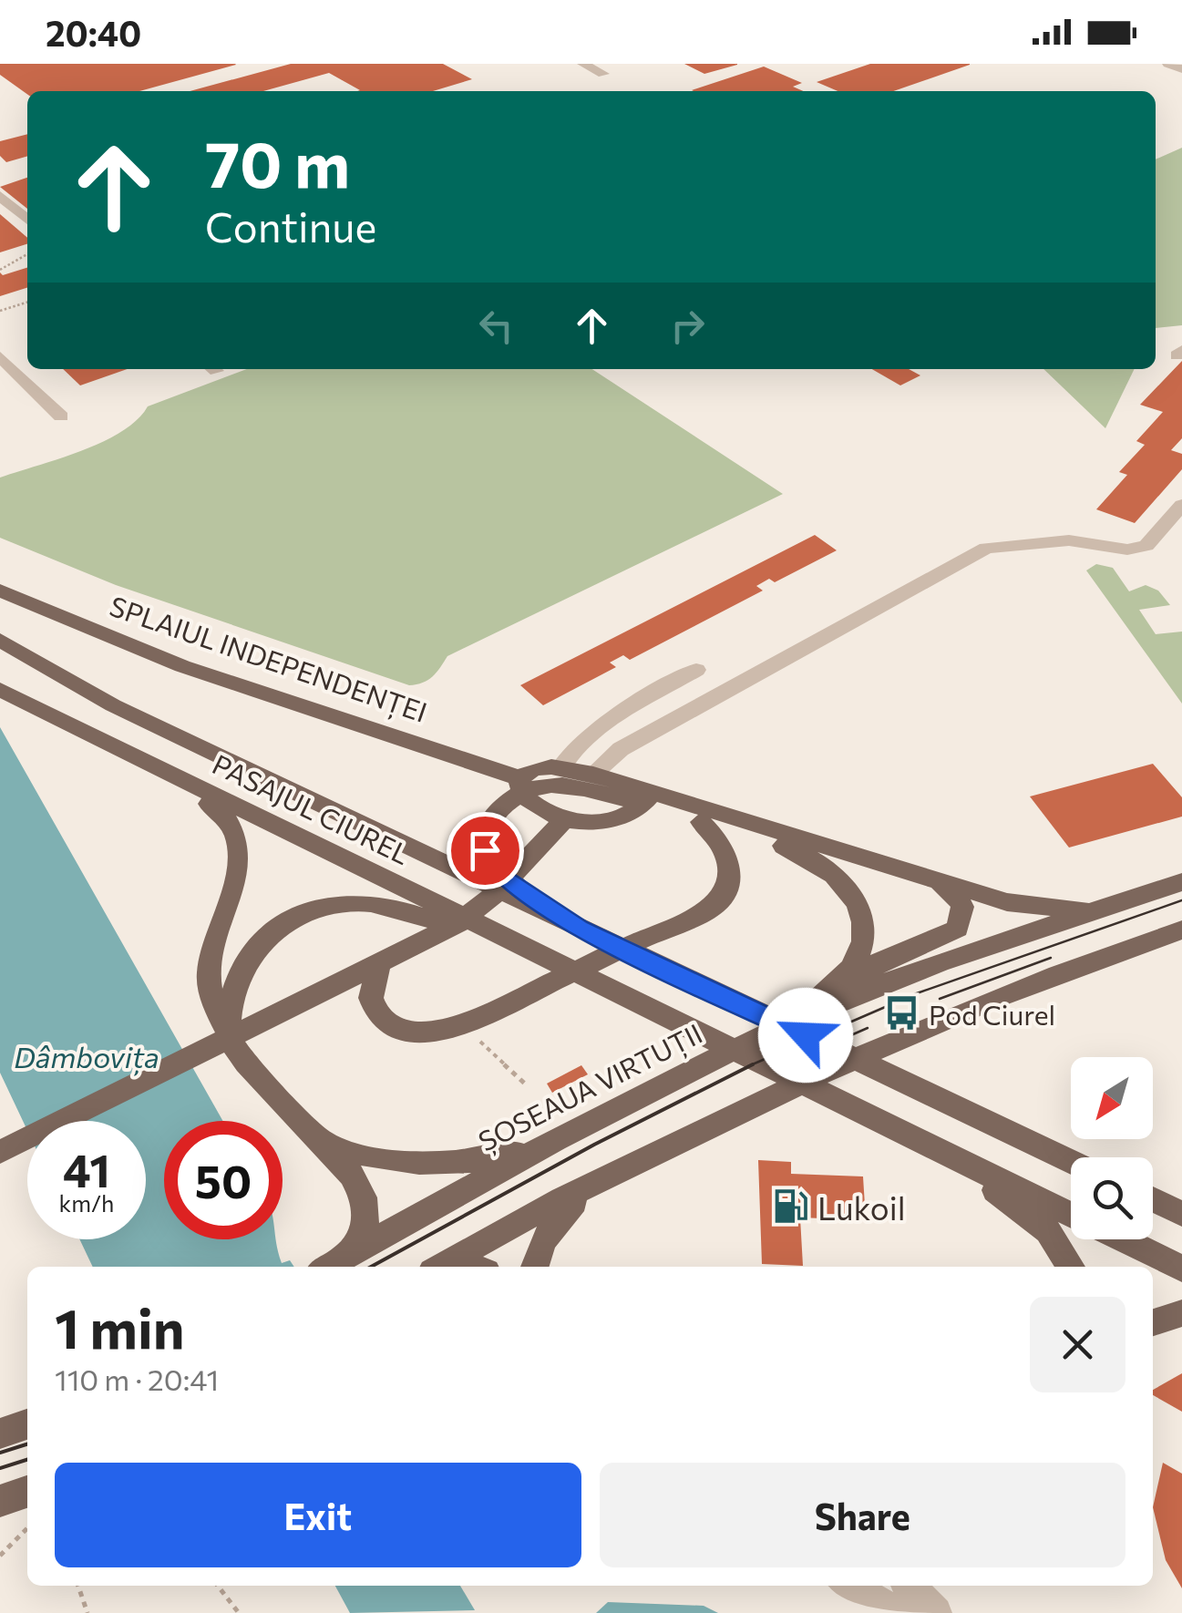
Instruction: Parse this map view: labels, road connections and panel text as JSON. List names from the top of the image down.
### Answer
{
  "streets": {
    "main road": ["SPLAIUL INDEPENDENȚEI", "PASAJUL CIUREL", "ȘOSEAUA VIRTUȚII"]
  },
  "water": ["Dâmbovița"],
  "places": {
    "bus stop": ["Pod Ciurel"],
    "fuel station": ["Lukoil"]
  },
  "north": "bottom left",
  "page": {
    "status": "20:40",
    "turn": ["70 m", "Continue"],
    "speed": "41 km/h",
    "limit": "50",
    "heading": ["1 min", "110 m · 20:41"],
    "buttons": ["Exit", "Share"]
  }
}
